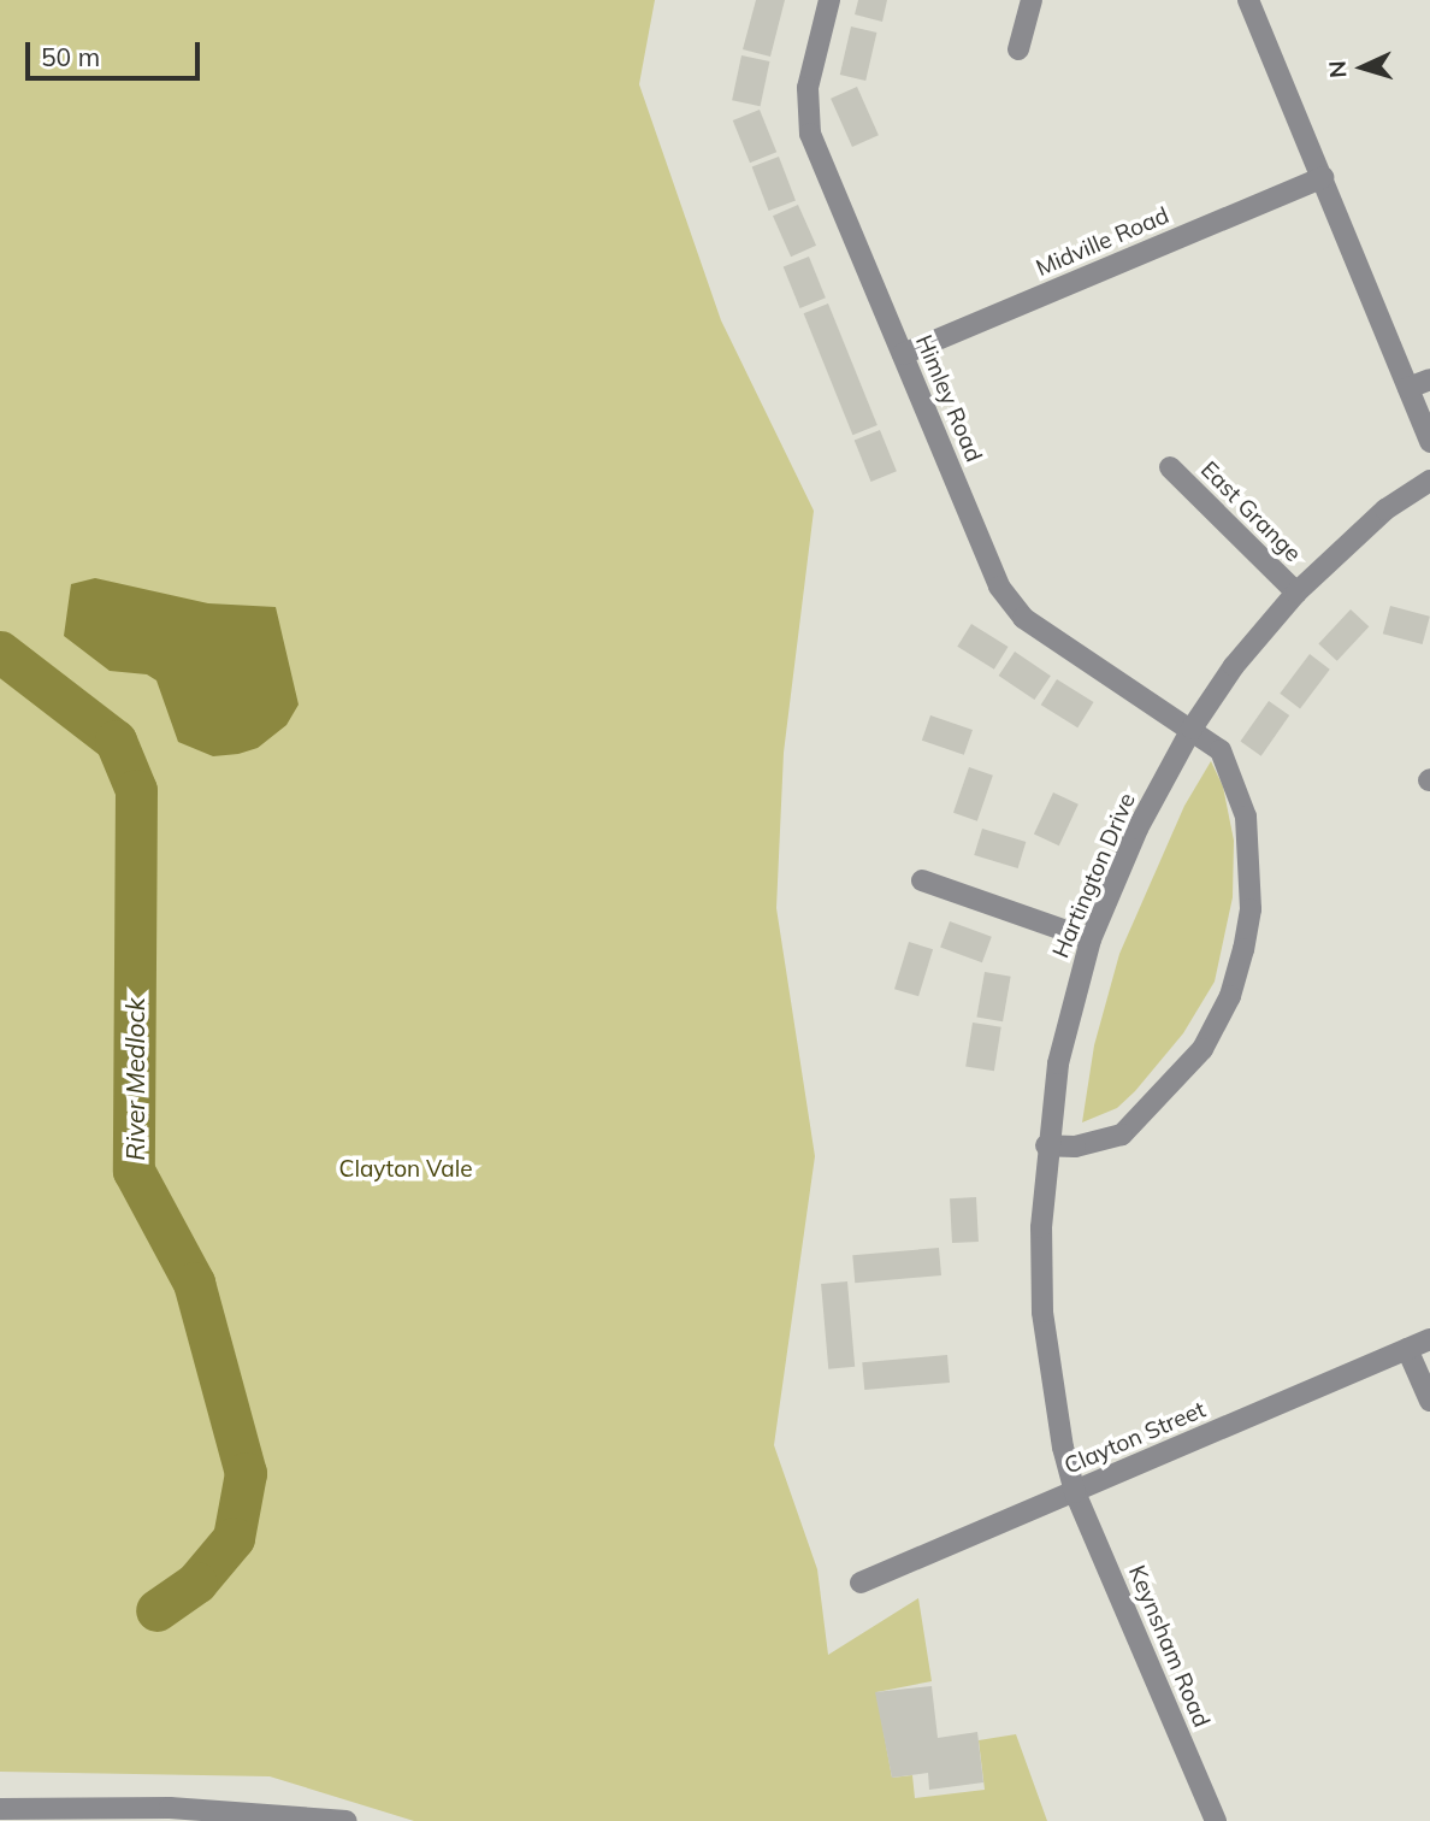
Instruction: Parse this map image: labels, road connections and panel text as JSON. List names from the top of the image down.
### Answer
{
  "streets": {
    "street": [
      "Midville Road",
      "Himley Road",
      "East Grange",
      "Hartington Drive",
      "Clayton Street",
      "Keynsham Road"
    ]
  },
  "crossings": [
    ["Midville Road", "Himley Road"],
    ["Himley Road", "Hartington Drive"],
    ["East Grange", "Hartington Drive"],
    ["Hartington Drive", "Clayton Street"],
    ["Hartington Drive", "Keynsham Road"],
    ["Clayton Street", "Keynsham Road"]
  ],
  "water": ["River Medlock"],
  "parks": ["Clayton Vale"],
  "scale_bar": "50 m",
  "north": "left"
}
